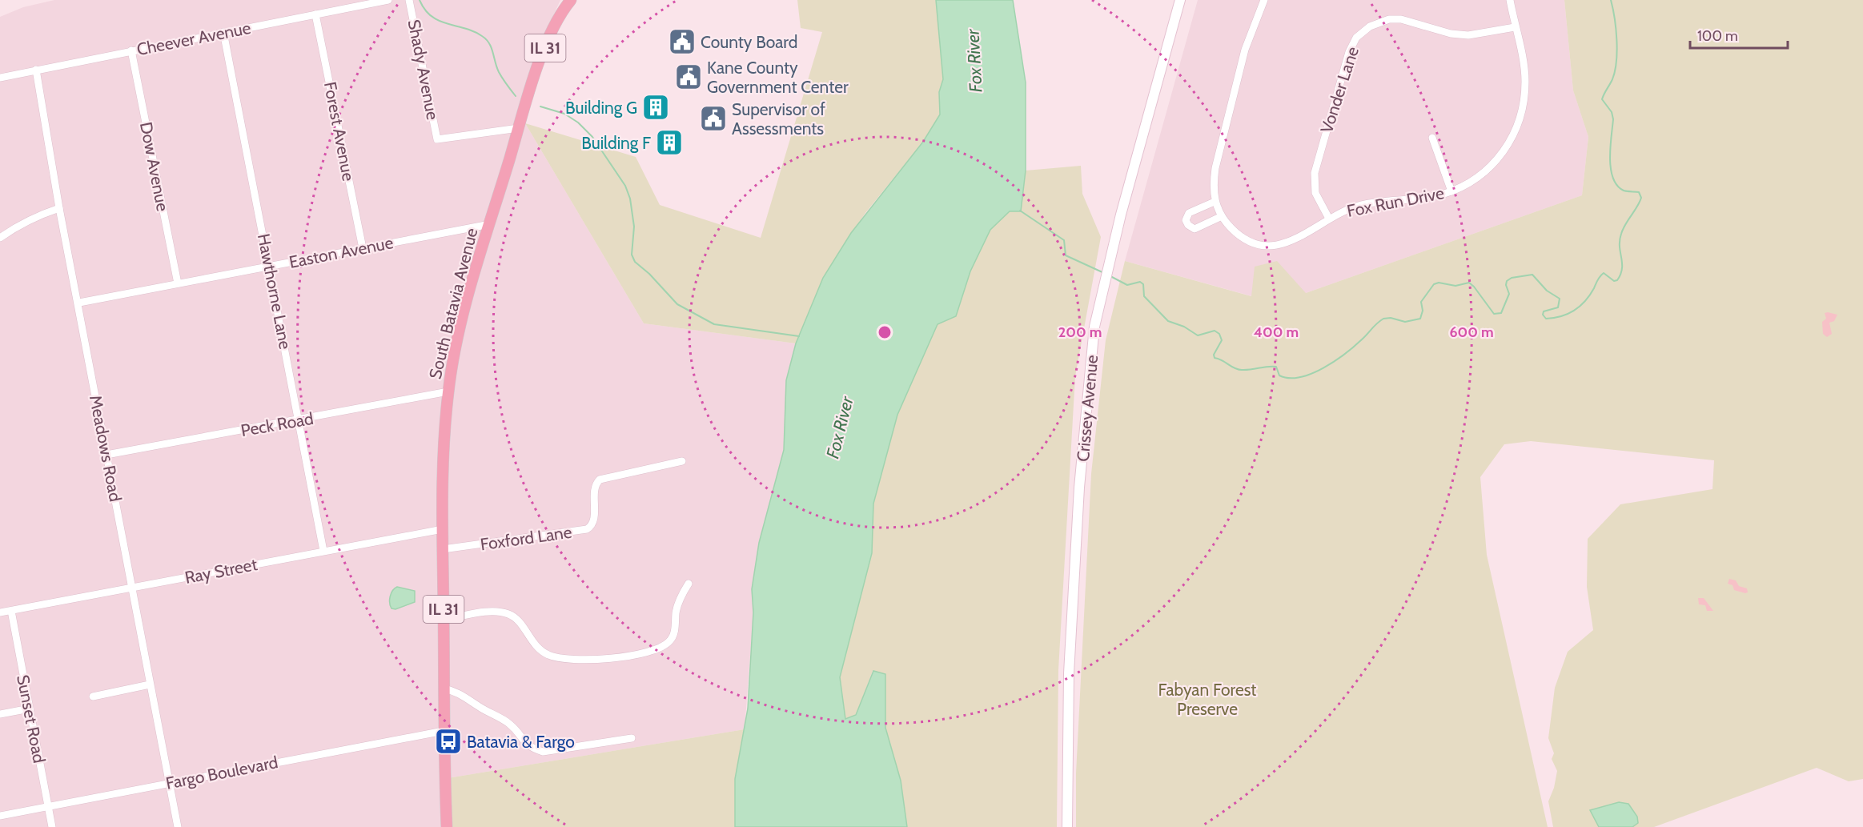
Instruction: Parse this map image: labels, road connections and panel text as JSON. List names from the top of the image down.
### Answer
{
  "streets": {
    "main road": ["IL 31", "South Batavia Avenue", "Crissey Avenue"],
    "street": [
      "Cheever Avenue",
      "Shady Avenue",
      "Vonder Lane",
      "Forest Avenue",
      "Dow Avenue",
      "Fox Run Drive",
      "Easton Avenue",
      "Hawthorne Lane",
      "Peck Road",
      "Meadows Road",
      "Foxford Lane",
      "Ray Street",
      "Sunset Road",
      "Fargo Boulevard"
    ]
  },
  "crossings": [
    ["Cheever Avenue", "Forest Avenue"],
    ["Cheever Avenue", "Dow Avenue"],
    ["Cheever Avenue", "Hawthorne Lane"],
    ["Cheever Avenue", "Meadows Road"],
    ["Shady Avenue", "South Batavia Avenue"],
    ["Vonder Lane", "Fox Run Drive"],
    ["Forest Avenue", "Easton Avenue"],
    ["Dow Avenue", "Easton Avenue"],
    ["Easton Avenue", "Hawthorne Lane"],
    ["Easton Avenue", "South Batavia Avenue"],
    ["Easton Avenue", "Meadows Road"],
    ["Hawthorne Lane", "Peck Road"],
    ["Hawthorne Lane", "Ray Street"],
    ["South Batavia Avenue", "Peck Road"],
    ["South Batavia Avenue", "Foxford Lane"],
    ["South Batavia Avenue", "Ray Street"],
    ["South Batavia Avenue", "Fargo Boulevard"],
    ["Peck Road", "Meadows Road"],
    ["Meadows Road", "Ray Street"],
    ["Meadows Road", "Fargo Boulevard"],
    ["Ray Street", "Sunset Road"],
    ["Sunset Road", "Fargo Boulevard"]
  ],
  "water": ["Fox River"],
  "parks": ["Fabyan Forest Preserve"],
  "places": {
    "public building": ["County Board", "Kane County Government Center", "Supervisor of Assessments"],
    "building": ["Building G", "Building F"],
    "bus stop": ["Batavia & Fargo"]
  },
  "scale_bar": "100 m",
  "rings": ["200 m", "400 m", "600 m"]
}
